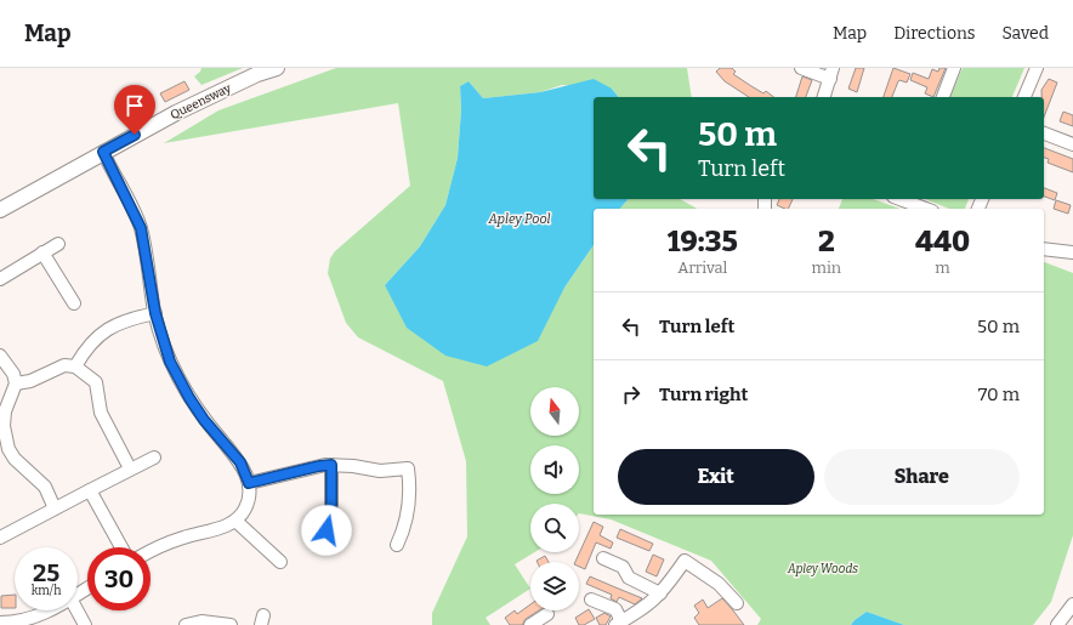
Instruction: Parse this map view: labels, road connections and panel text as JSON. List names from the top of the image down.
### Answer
{
  "streets": {
    "main road": ["Queensway"]
  },
  "water": ["Apley Pool"],
  "parks": ["Apley Woods"],
  "north": "top",
  "page": {
    "header": "Map",
    "nav": ["Map", "Directions", "Saved"],
    "turn": ["50 m", "Turn left"],
    "eta": [
      "19:35",
      "Arrival",
      "2",
      "min",
      "440",
      "m"
    ],
    "list": [
      {
        "name": "Turn left",
        "value": "50 m"
      },
      {
        "name": "Turn right",
        "value": "70 m"
      }
    ],
    "buttons": ["Exit", "Share"],
    "speed": "25 km/h",
    "limit": "30"
  }
}
